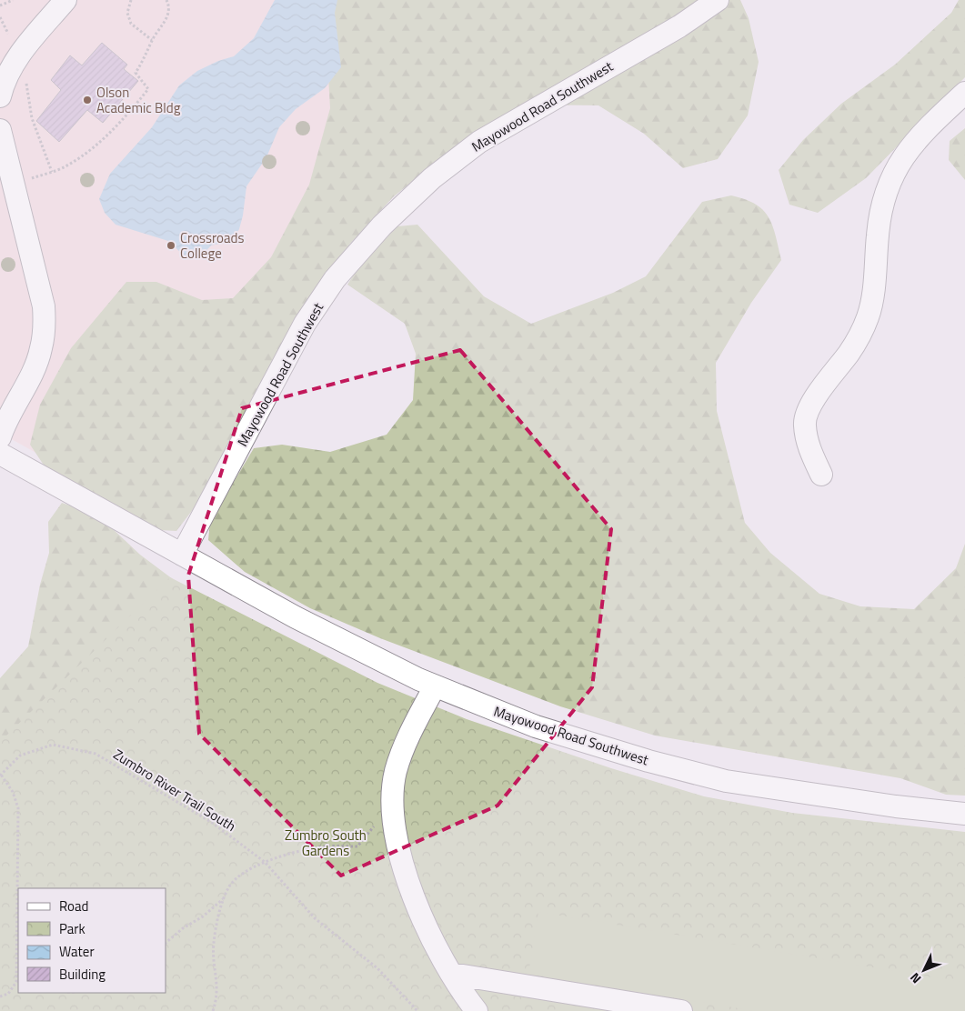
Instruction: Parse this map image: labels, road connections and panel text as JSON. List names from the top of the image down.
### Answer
{
  "streets": {
    "street": ["Mayowood Road Southwest"],
    "path": ["Zumbro River Trail South"]
  },
  "parks": ["Zumbro South Gardens"],
  "places": ["Olson Academic Bldg", "Crossroads College"],
  "legend": [
    "Road",
    "Park",
    "Water",
    "Building"
  ],
  "north": "bottom left"
}
